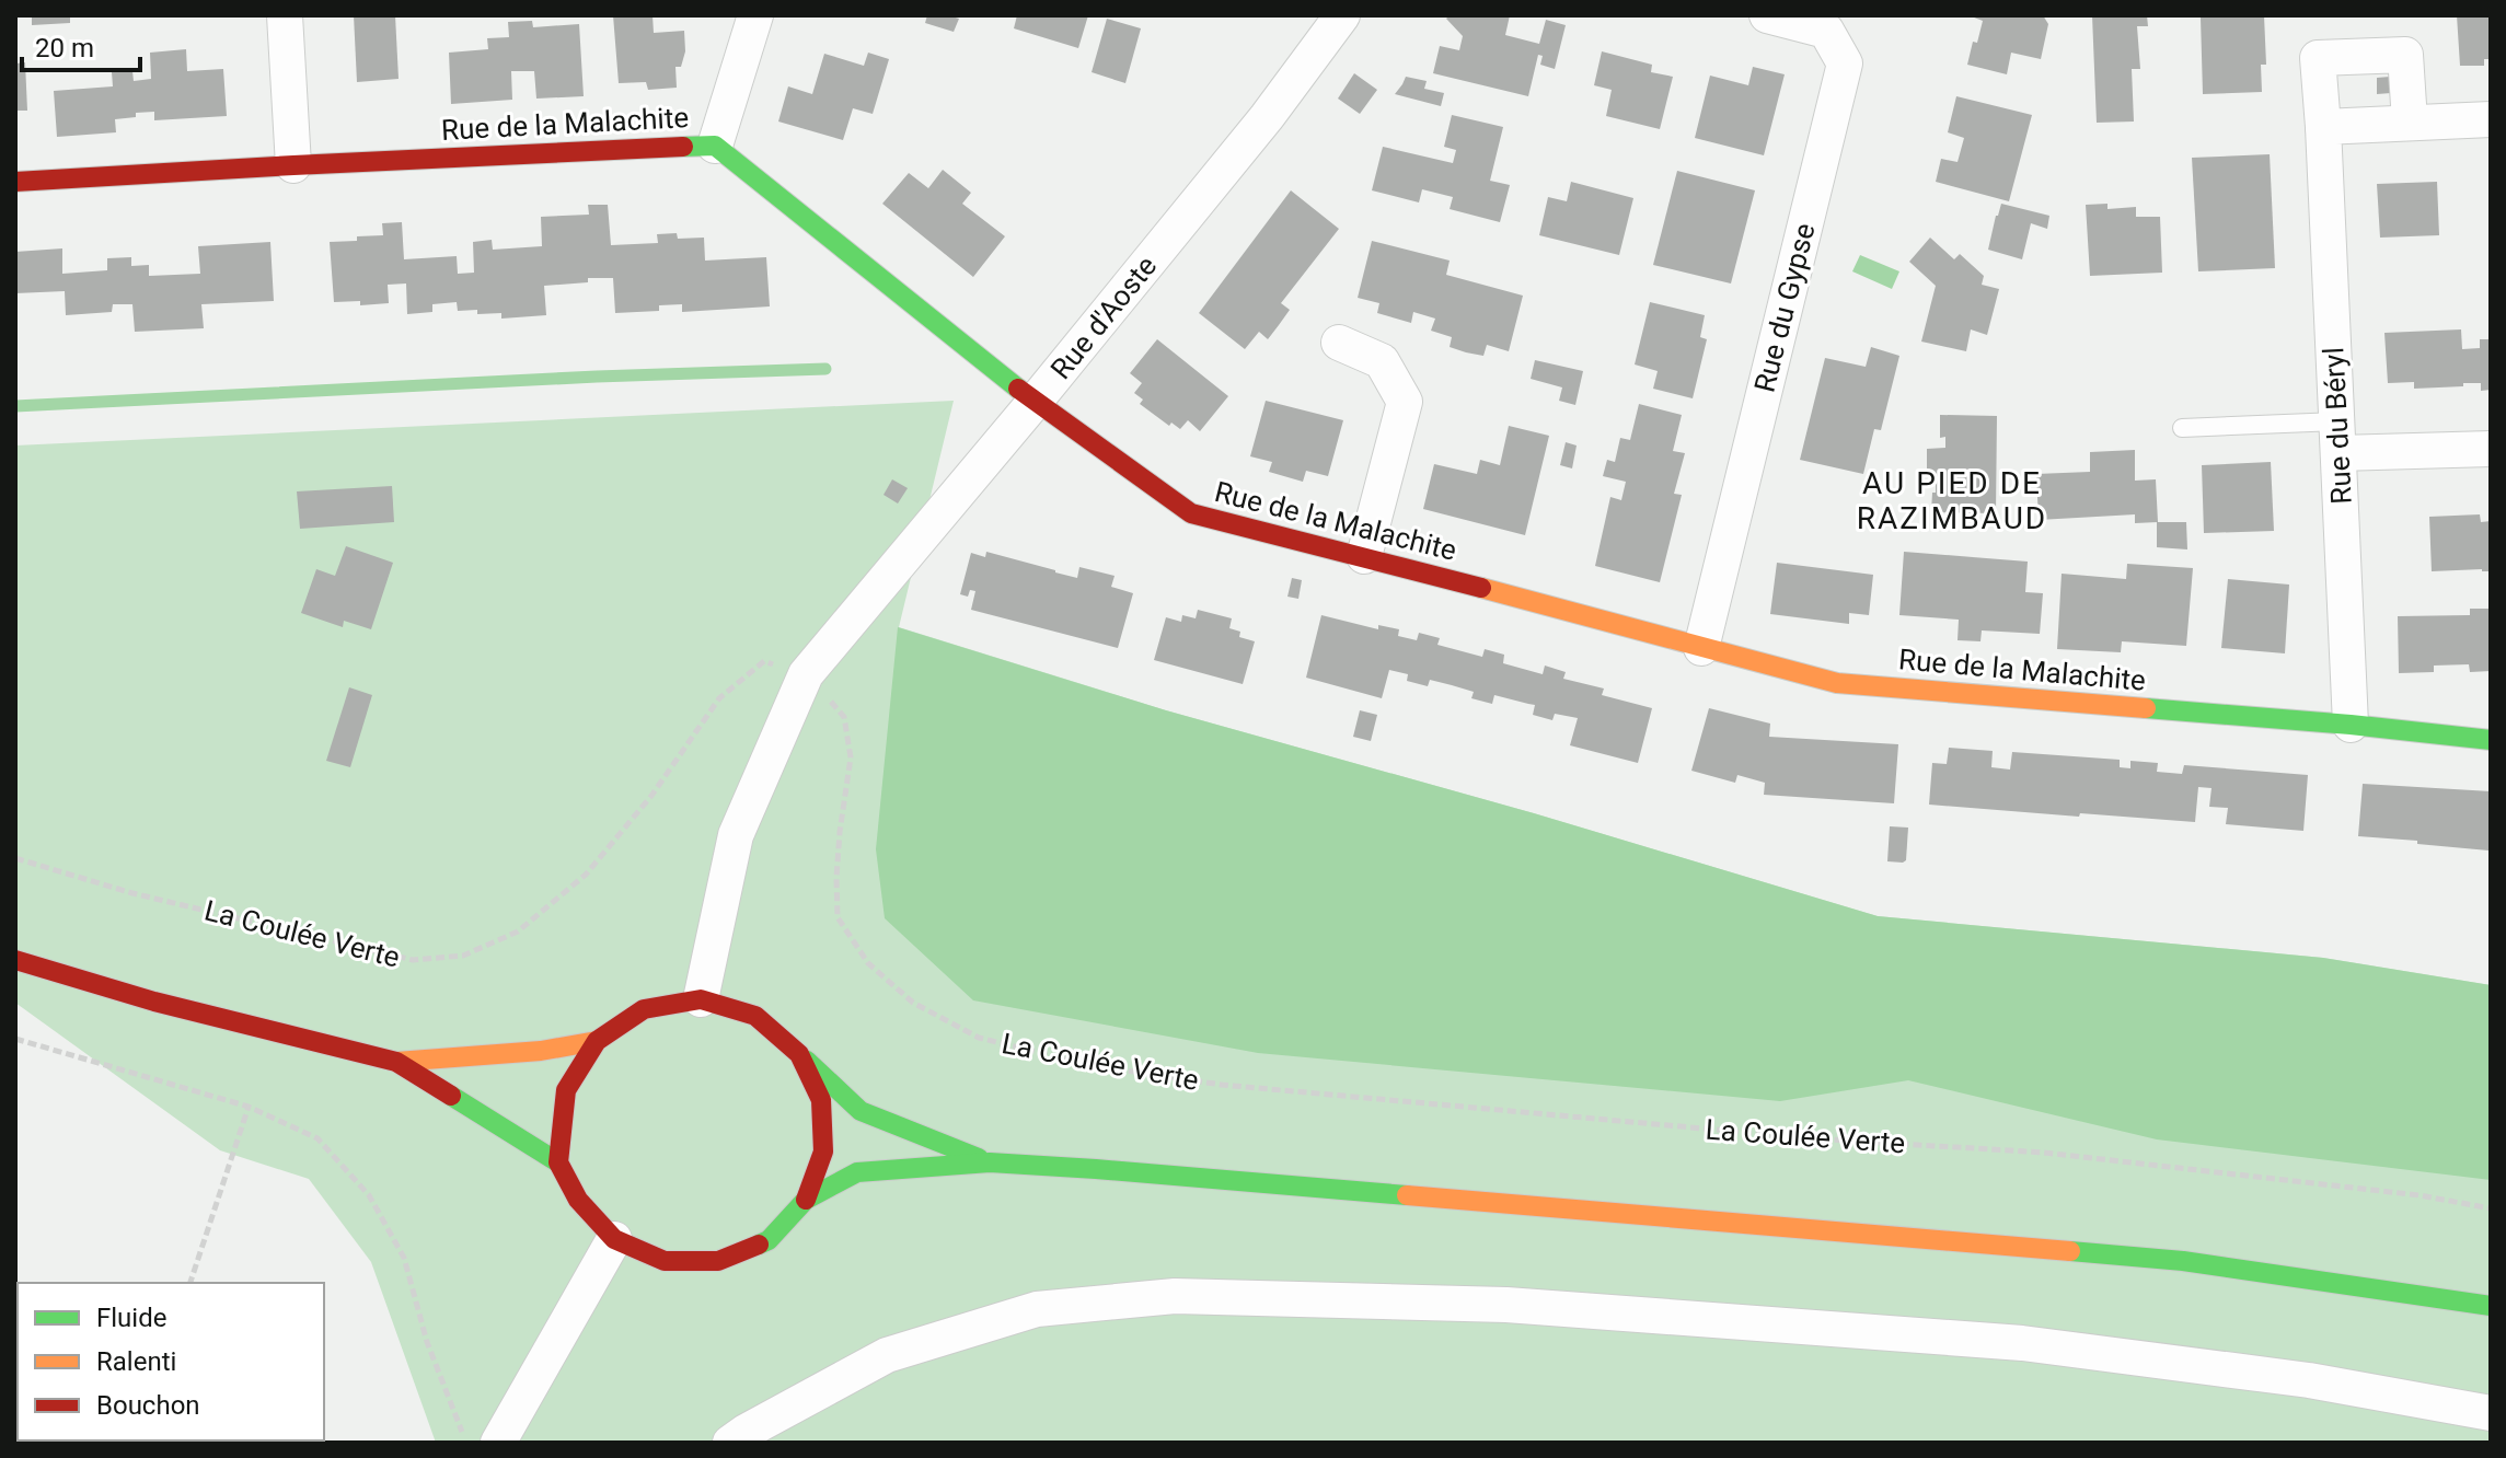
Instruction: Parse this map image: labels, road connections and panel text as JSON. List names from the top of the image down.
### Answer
{
  "streets": {
    "main road": ["Rue de la Malachite"],
    "street": ["Rue du Gypse", "Rue d'Aoste", "Rue du Béryl"],
    "path": ["La Coulée Verte"]
  },
  "crossings": [
    ["Rue de la Malachite", "Rue du Gypse"],
    ["Rue de la Malachite", "Rue d'Aoste"],
    ["Rue de la Malachite", "Rue du Béryl"],
    ["Rue d'Aoste", "La Coulée Verte"]
  ],
  "districts": ["AU PIED DE RAZIMBAUD"],
  "legend": ["Fluide", "Ralenti", "Bouchon"],
  "scale_bar": "20 m"
}
